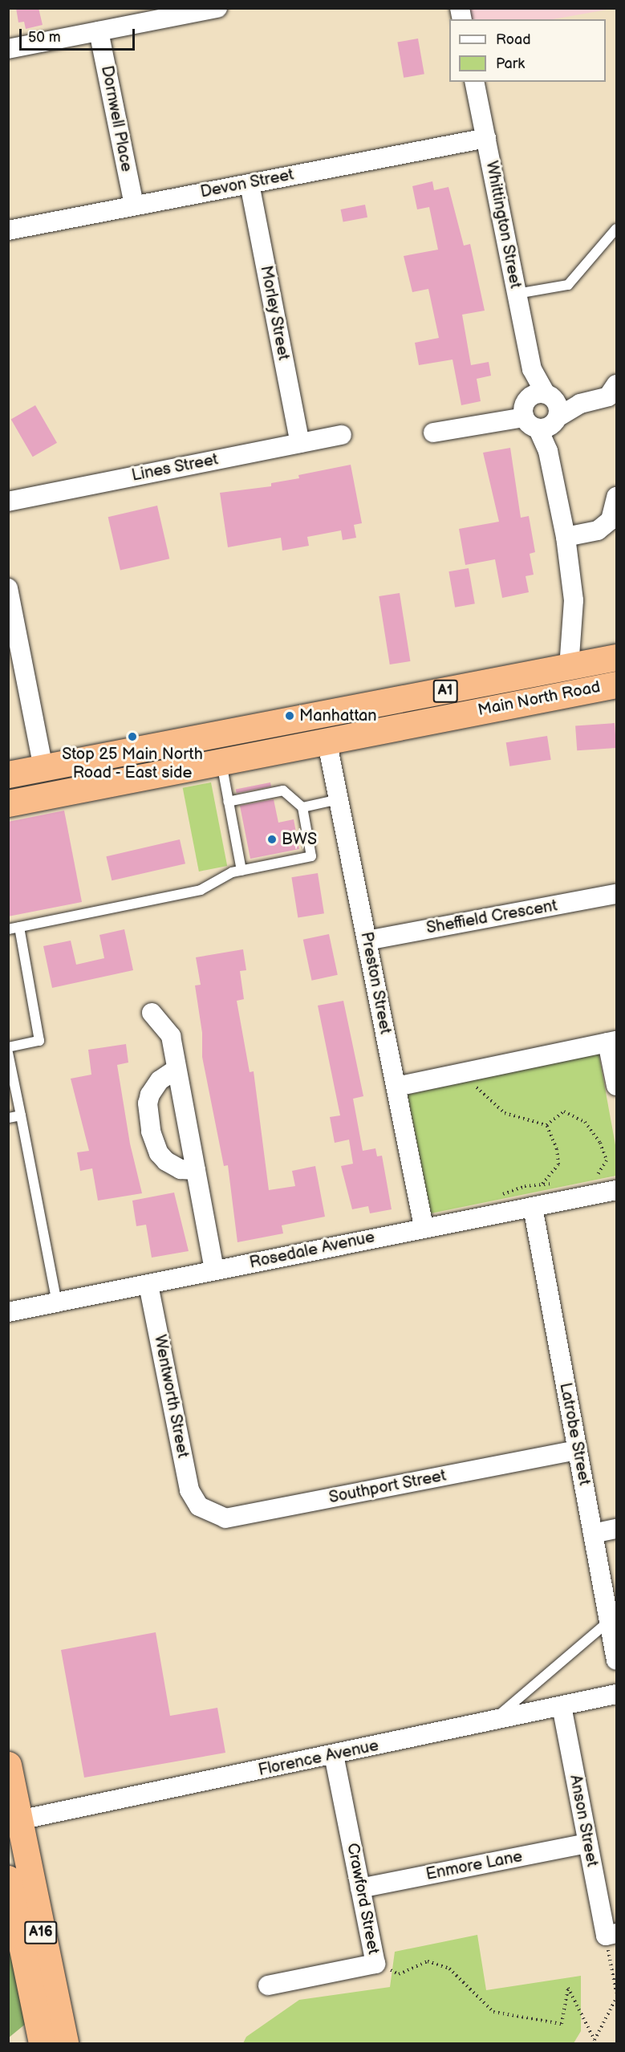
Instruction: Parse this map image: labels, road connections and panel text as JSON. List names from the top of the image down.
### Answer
{
  "streets": {
    "highway": ["A1", "Main North Road", "A16"],
    "street": [
      "Dornwell Place",
      "Devon Street",
      "Whittington Street",
      "Morley Street",
      "Lines Street",
      "Sheffield Crescent",
      "Preston Street",
      "Rosedale Avenue",
      "Wentworth Street",
      "Latrobe Street",
      "Southport Street",
      "Florence Avenue",
      "Anson Street",
      "Enmore Lane",
      "Crawford Street"
    ]
  },
  "crossings": [
    ["Dornwell Place", "Devon Street"],
    ["Devon Street", "Whittington Street"],
    ["Devon Street", "Morley Street"],
    ["Morley Street", "Lines Street"],
    ["Main North Road", "Preston Street"],
    ["Sheffield Crescent", "Preston Street"],
    ["Preston Street", "Rosedale Avenue"],
    ["Rosedale Avenue", "Wentworth Street"],
    ["Rosedale Avenue", "Latrobe Street"],
    ["Wentworth Street", "Southport Street"],
    ["Latrobe Street", "Southport Street"],
    ["Florence Avenue", "Anson Street"],
    ["Florence Avenue", "Crawford Street"],
    ["Florence Avenue", "A16"],
    ["Anson Street", "Enmore Lane"],
    ["Enmore Lane", "Crawford Street"]
  ],
  "places": ["Manhattan", "Stop 25 Main North Road - East side", "BWS"],
  "legend": ["Road", "Park"],
  "scale_bar": "50 m"
}
